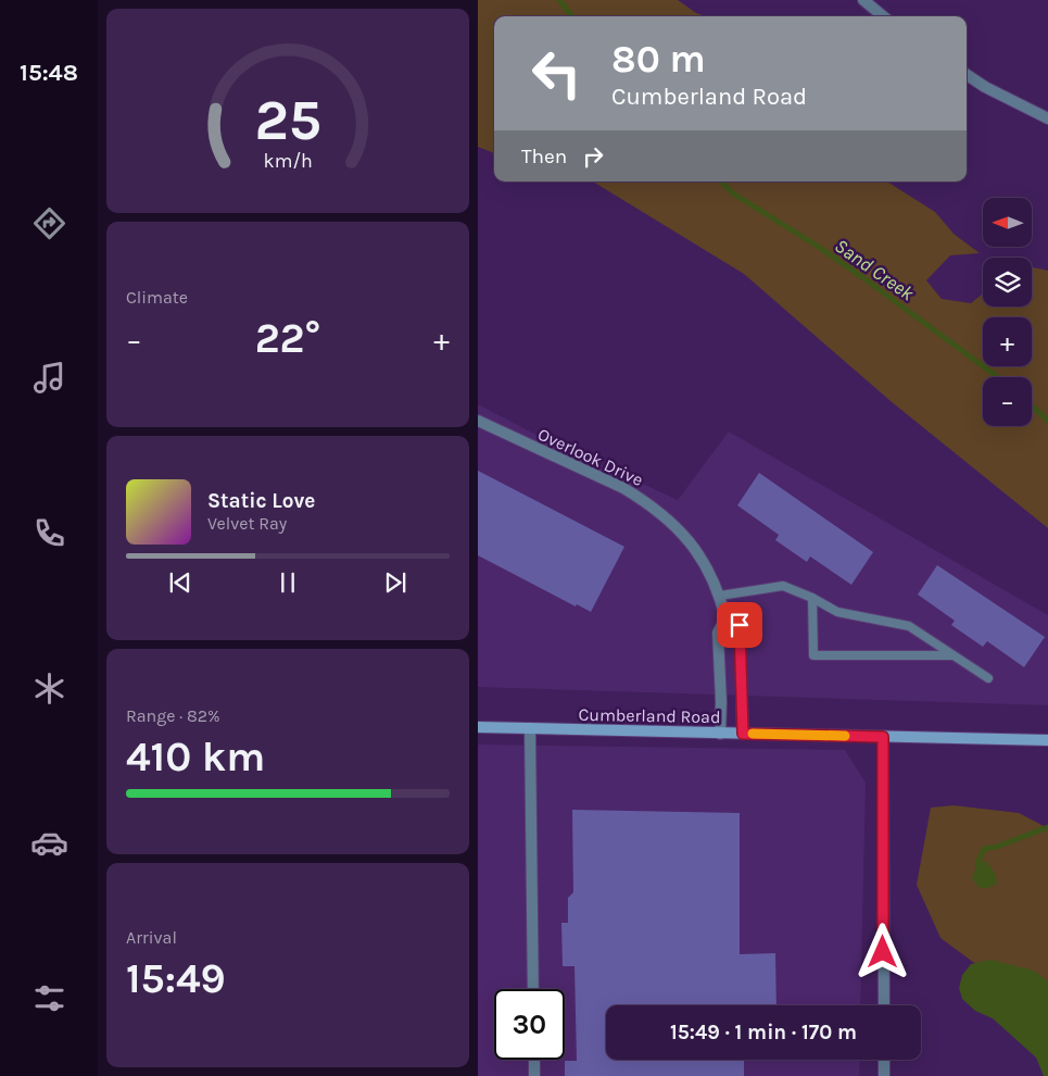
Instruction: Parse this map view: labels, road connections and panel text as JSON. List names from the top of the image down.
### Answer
{
  "streets": {
    "main road": ["Cumberland Road"],
    "street": ["Overlook Drive"]
  },
  "crossings": [
    ["Overlook Drive", "Cumberland Road"]
  ],
  "water": ["Sand Creek"],
  "north": "left",
  "page": {
    "tabs": "15:48",
    "turn": ["80 m", "Cumberland Road"],
    "then": "Then",
    "map_buttons": ["+", "−"],
    "tile": [
      "Climate",
      ["Range · 82%", "410 km"],
      ["Arrival", "15:49"]
    ],
    "heat": ["−", "22°", "+"],
    "song": ["Static Love", "Velvet Ray"],
    "limit": "30",
    "trip": "15:49 · 1 min · 170 m",
    "gauge": ["25", "km/h"]
  }
}
